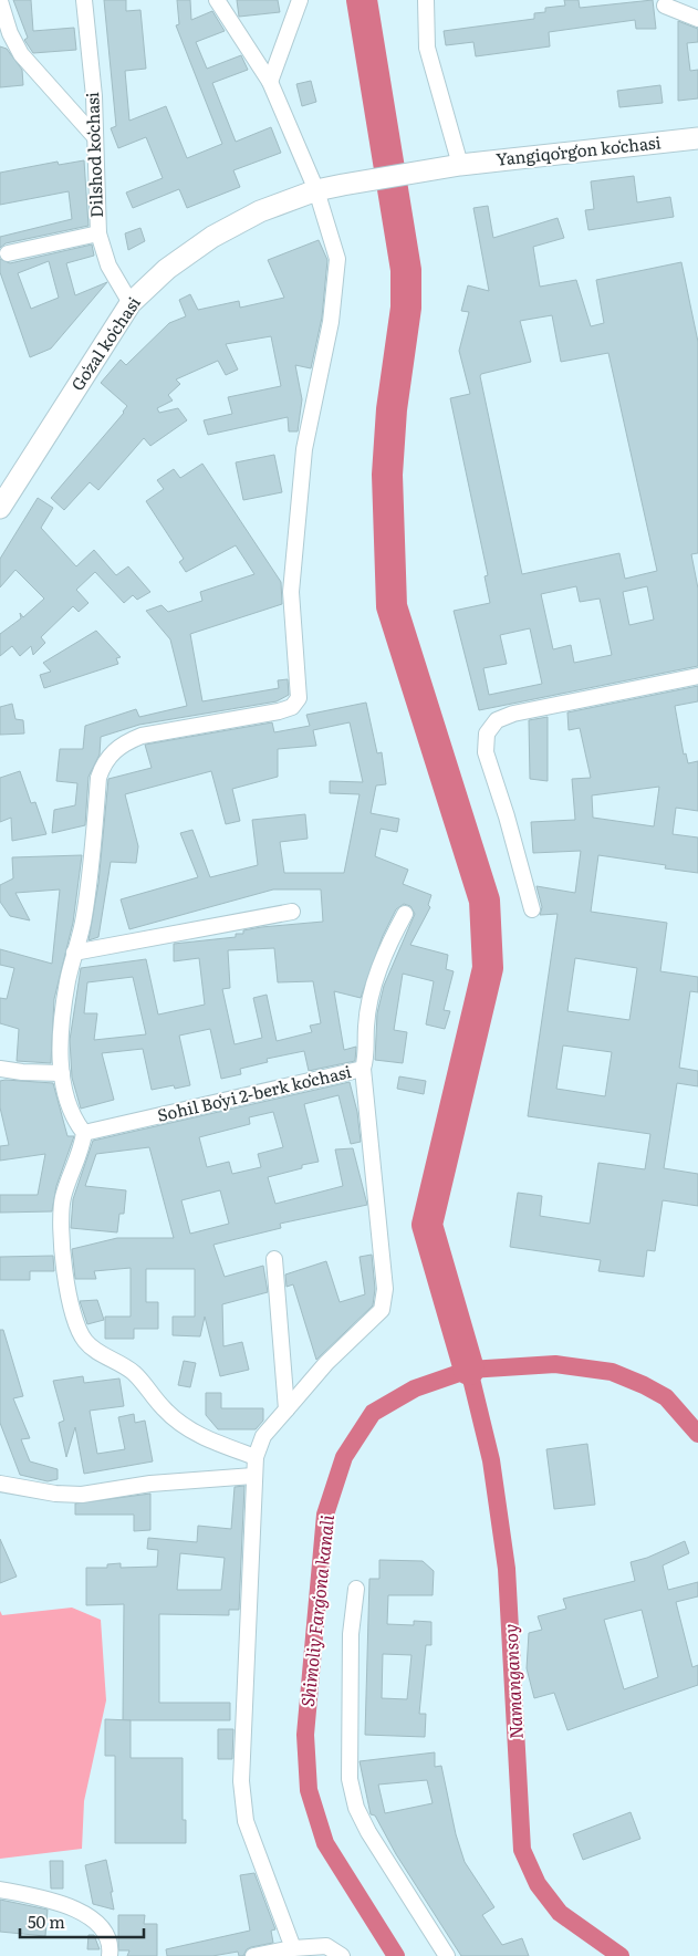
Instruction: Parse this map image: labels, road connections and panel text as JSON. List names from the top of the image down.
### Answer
{
  "streets": {
    "street": [
      "Yangiqoʻrgʻon koʻchasi",
      "Dilshod koʻchasi",
      "Goʻzal koʻchasi",
      "Sohil Boʻyi 2-berk koʻchasi"
    ]
  },
  "crossings": [
    ["Yangiqoʻrgʻon koʻchasi", "Goʻzal koʻchasi"],
    ["Dilshod koʻchasi", "Goʻzal koʻchasi"]
  ],
  "water": ["Shimoliy Fargʻona kanali", "Namangansoy"],
  "scale_bar": "50 m"
}
